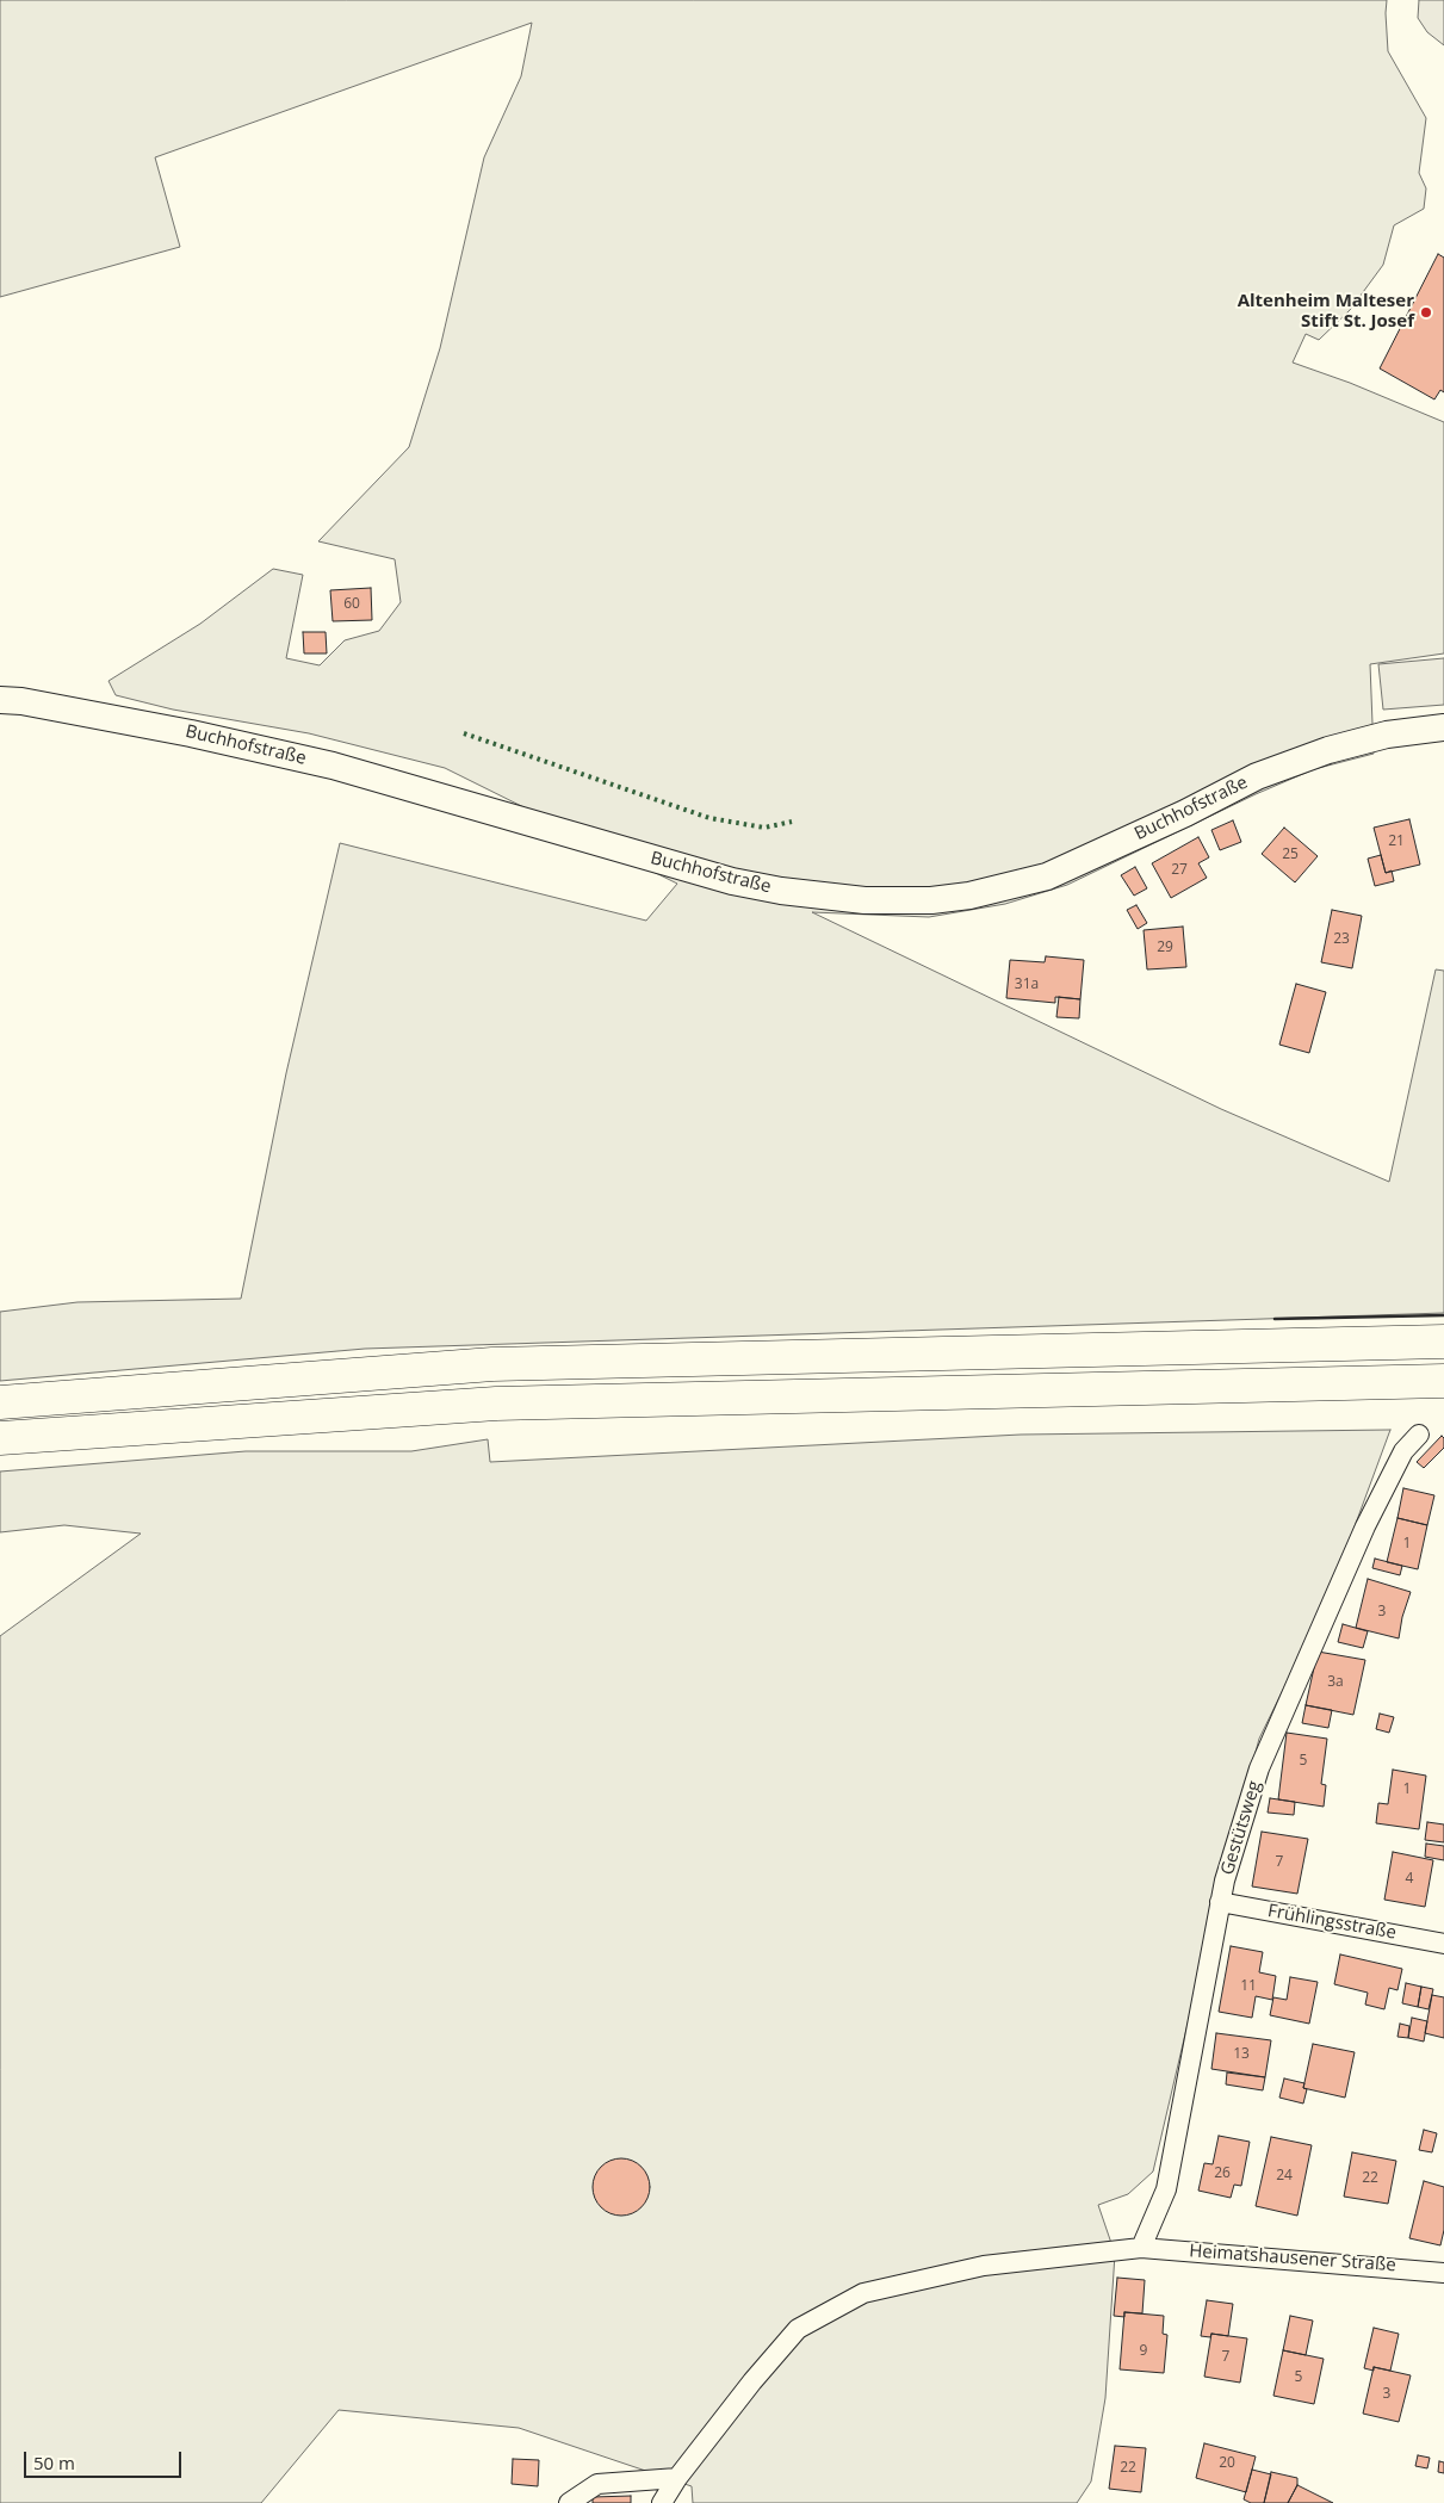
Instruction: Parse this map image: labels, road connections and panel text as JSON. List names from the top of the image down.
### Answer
{
  "streets": {
    "main road": ["Buchhofstraße"],
    "street": ["Gestütsweg", "Frühlingsstraße", "Heimatshausener Straße"]
  },
  "crossings": [
    ["Gestütsweg", "Frühlingsstraße"],
    ["Gestütsweg", "Heimatshausener Straße"]
  ],
  "places": ["Altenheim Malteser Stift St. Josef"],
  "house_numbers": [
    "60",
    "21",
    "25",
    "27",
    "23",
    "29",
    "31a",
    "1",
    "3",
    "3a",
    "5",
    "1",
    "7",
    "4",
    "11",
    "13",
    "26",
    "24",
    "22",
    "9",
    "7",
    "5",
    "3",
    "20",
    "22"
  ],
  "scale_bar": "50 m"
}
